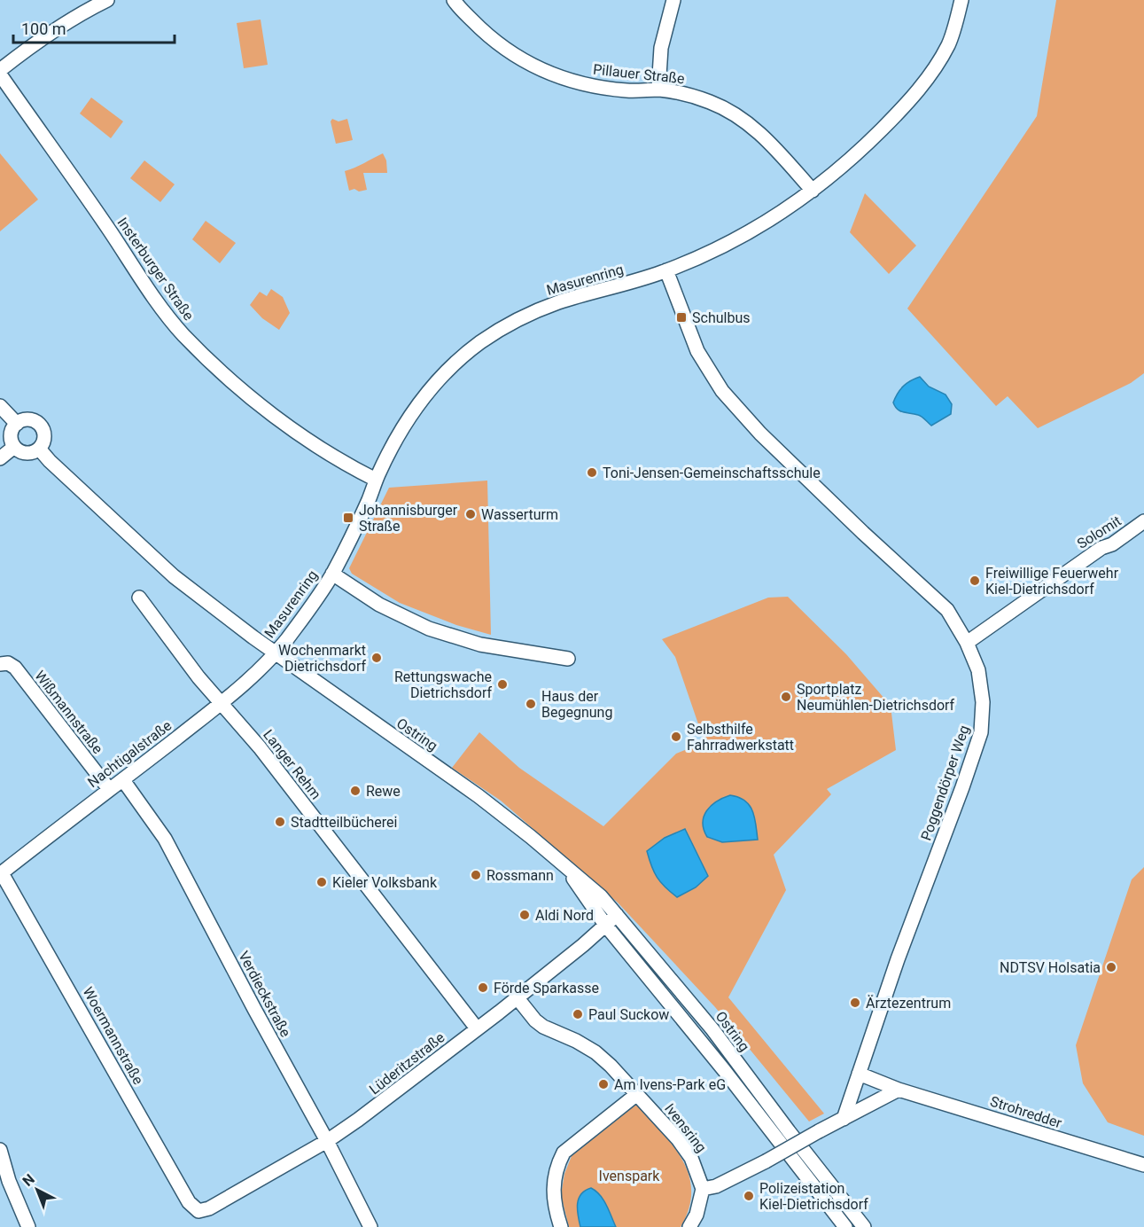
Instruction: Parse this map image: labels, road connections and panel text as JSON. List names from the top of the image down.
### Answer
{
  "streets": {
    "street": [
      "Pillauer Straße",
      "Insterburger Straße",
      "Masurenring",
      "Solomit",
      "Wißmannstraße",
      "Ostring",
      "Nachtigalstraße",
      "Langer Rehm",
      "Poggendörper Weg",
      "Verdieckstraße",
      "Woermannstraße",
      "Lüderitzstraße",
      "Strohredder",
      "Ivensring"
    ]
  },
  "crossings": [
    ["Pillauer Straße", "Masurenring"],
    ["Insterburger Straße", "Masurenring"],
    ["Masurenring", "Ostring"],
    ["Masurenring", "Nachtigalstraße"],
    ["Masurenring", "Poggendörper Weg"],
    ["Solomit", "Poggendörper Weg"],
    ["Wißmannstraße", "Nachtigalstraße"],
    ["Ostring", "Nachtigalstraße"],
    ["Ostring", "Lüderitzstraße"],
    ["Nachtigalstraße", "Langer Rehm"],
    ["Nachtigalstraße", "Verdieckstraße"],
    ["Nachtigalstraße", "Woermannstraße"],
    ["Langer Rehm", "Lüderitzstraße"],
    ["Poggendörper Weg", "Strohredder"],
    ["Verdieckstraße", "Lüderitzstraße"],
    ["Woermannstraße", "Lüderitzstraße"]
  ],
  "parks": ["Ivenspark"],
  "places": {
    "transit": ["Schulbus", "Johannisburger Straße"],
    "other": [
      "Toni-Jensen-Gemeinschaftsschule",
      "Wasserturm",
      "Freiwillige Feuerwehr Kiel-Dietrichsdorf",
      "Wochenmarkt Dietrichsdorf",
      "Rettungswache Dietrichsdorf",
      "Sportplatz Neumühlen-Dietrichsdorf",
      "Haus der Begegnung",
      "Selbsthilfe Fahrradwerkstatt",
      "Rewe",
      "Stadtteilbücherei",
      "Rossmann",
      "Kieler Volksbank",
      "Aldi Nord",
      "NDTSV Holsatia",
      "Förde Sparkasse",
      "Ärztezentrum",
      "Paul Suckow",
      "Am Ivens-Park eG",
      "Polizeistation Kiel-Dietrichsdorf"
    ]
  },
  "scale_bar": "100 m",
  "north": "top left"
}
